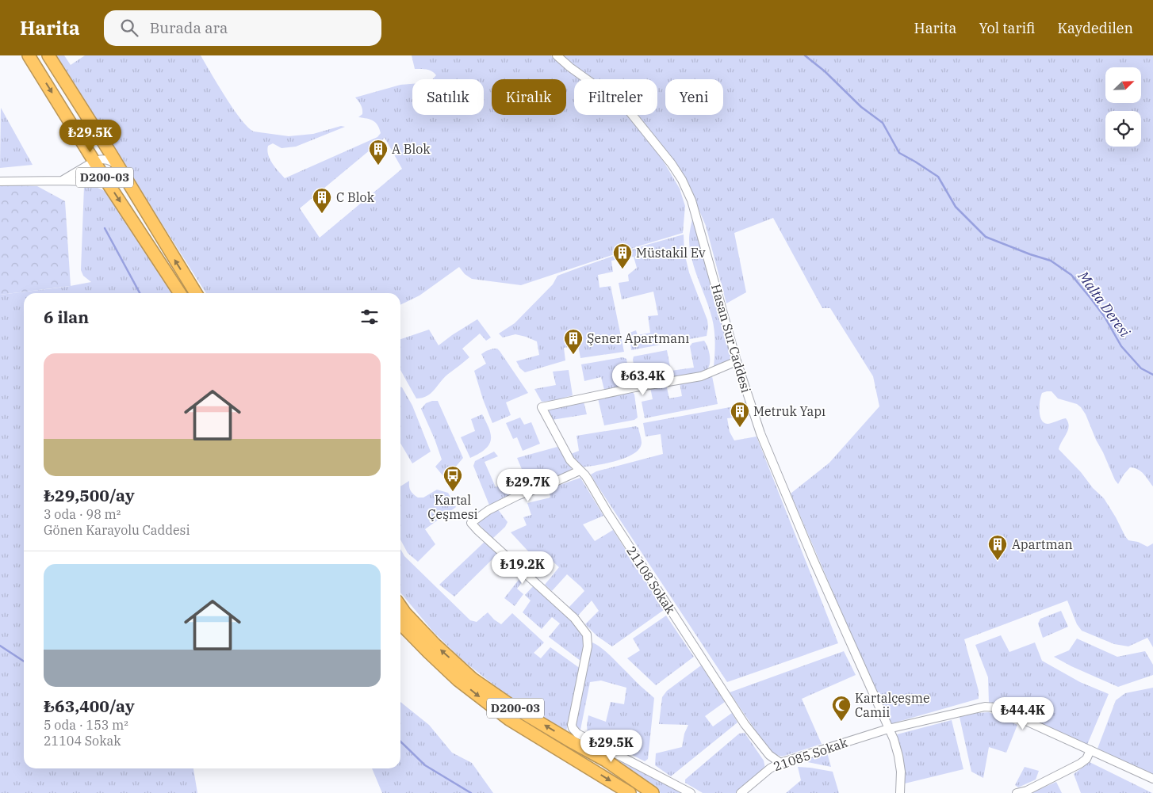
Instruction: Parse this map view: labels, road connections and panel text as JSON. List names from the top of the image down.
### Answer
{
  "streets": {
    "highway": ["D200-03"],
    "street": ["Hasan Sur Caddesi", "21108 Sokak", "21085 Sokak"]
  },
  "crossings": [
    ["Hasan Sur Caddesi", "21108 Sokak"],
    ["Hasan Sur Caddesi", "21085 Sokak"],
    ["21108 Sokak", "21085 Sokak"]
  ],
  "water": ["Malta Deresi"],
  "places": {
    "building": [
      "A Blok",
      "C Blok",
      "Müstakil Ev",
      "Şener Apartmanı",
      "Metruk Yapı",
      "Apartman"
    ],
    "bus stop": ["Kartal Çeşmesi"],
    "mosque": ["Kartalçeşme Camii"]
  },
  "north": "top right",
  "page": {
    "header": "Harita",
    "search": "Burada ara",
    "nav": ["Harita", "Yol tarifi", "Kaydedilen"],
    "chip": [
      "Satılık",
      "Kiralık",
      "Filtreler",
      "Yeni"
    ],
    "price": [
      "₺29.5K",
      "₺63.4K",
      "₺29.7K",
      "₺19.2K",
      "₺44.4K",
      "₺29.5K"
    ],
    "heading": "6 ilan",
    "list": [
      {
        "name": "₺29,500/ay",
        "note": "3 oda · 98 m² · Gönen Karayolu Caddesi"
      },
      {
        "name": "₺63,400/ay",
        "note": "5 oda · 153 m² · 21104 Sokak"
      }
    ]
  }
}
